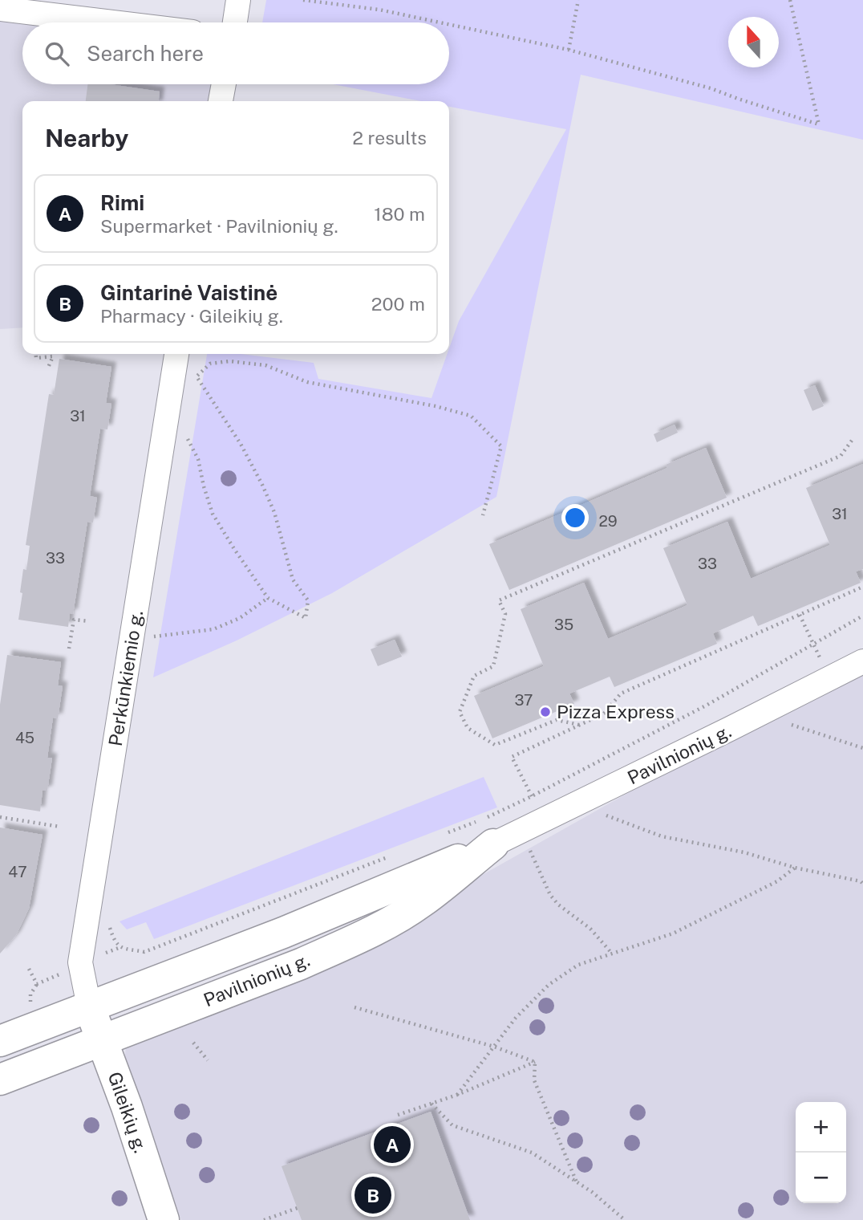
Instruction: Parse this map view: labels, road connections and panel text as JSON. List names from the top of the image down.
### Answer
{
  "streets": {
    "street": ["Perkūnkiemio g.", "Pavilnionių g.", "Gileikių g."]
  },
  "crossings": [
    ["Perkūnkiemio g.", "Pavilnionių g."],
    ["Perkūnkiemio g.", "Gileikių g."],
    ["Pavilnionių g.", "Gileikių g."]
  ],
  "places": ["Pizza Express"],
  "house_numbers": [
    "31",
    "31",
    "29",
    "33",
    "33",
    "35",
    "37",
    "45",
    "47"
  ],
  "north": "top",
  "page": {
    "search": "Search here",
    "heading": ["Nearby", "2 results"],
    "list": [
      {
        "mark": "A",
        "name": "Rimi",
        "note": "Supermarket · Pavilnionių g.",
        "value": "180 m"
      },
      {
        "mark": "B",
        "name": "Gintarinė Vaistinė",
        "note": "Pharmacy · Gileikių g.",
        "value": "200 m"
      }
    ],
    "map_buttons": ["+", "−"],
    "pins": ["A", "B"]
  }
}
